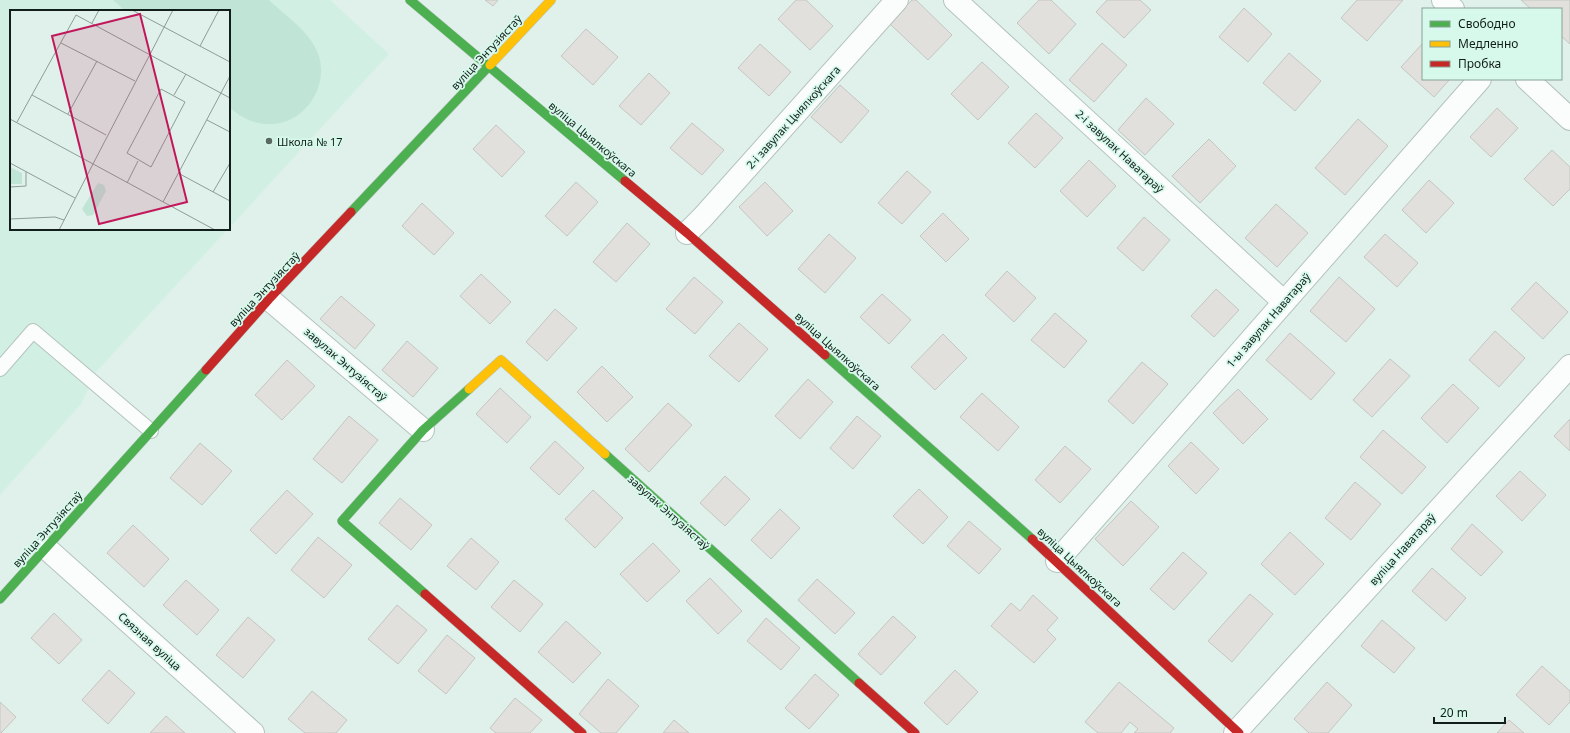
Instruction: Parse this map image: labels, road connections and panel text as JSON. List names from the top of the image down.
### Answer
{
  "streets": {
    "street": [
      "вуліца Энтузіястаў",
      "2-і завулак Цыялкоўскага",
      "вуліца Цыялкоўскага",
      "2-і завулак Наватараў",
      "1-ы завулак Наватараў",
      "завулак Энтузіястаў",
      "вуліца Наватараў",
      "Связная вуліца"
    ]
  },
  "crossings": [
    ["вуліца Энтузіястаў", "вуліца Цыялкоўскага"],
    ["вуліца Энтузіястаў", "завулак Энтузіястаў"],
    ["вуліца Энтузіястаў", "Связная вуліца"],
    ["2-і завулак Цыялкоўскага", "вуліца Цыялкоўскага"],
    ["вуліца Цыялкоўскага", "1-ы завулак Наватараў"],
    ["вуліца Цыялкоўскага", "вуліца Наватараў"],
    ["2-і завулак Наватараў", "1-ы завулак Наватараў"]
  ],
  "places": ["Школа № 17"],
  "legend": ["Свободно", "Медленно", "Пробка"],
  "scale_bar": "20 m"
}
